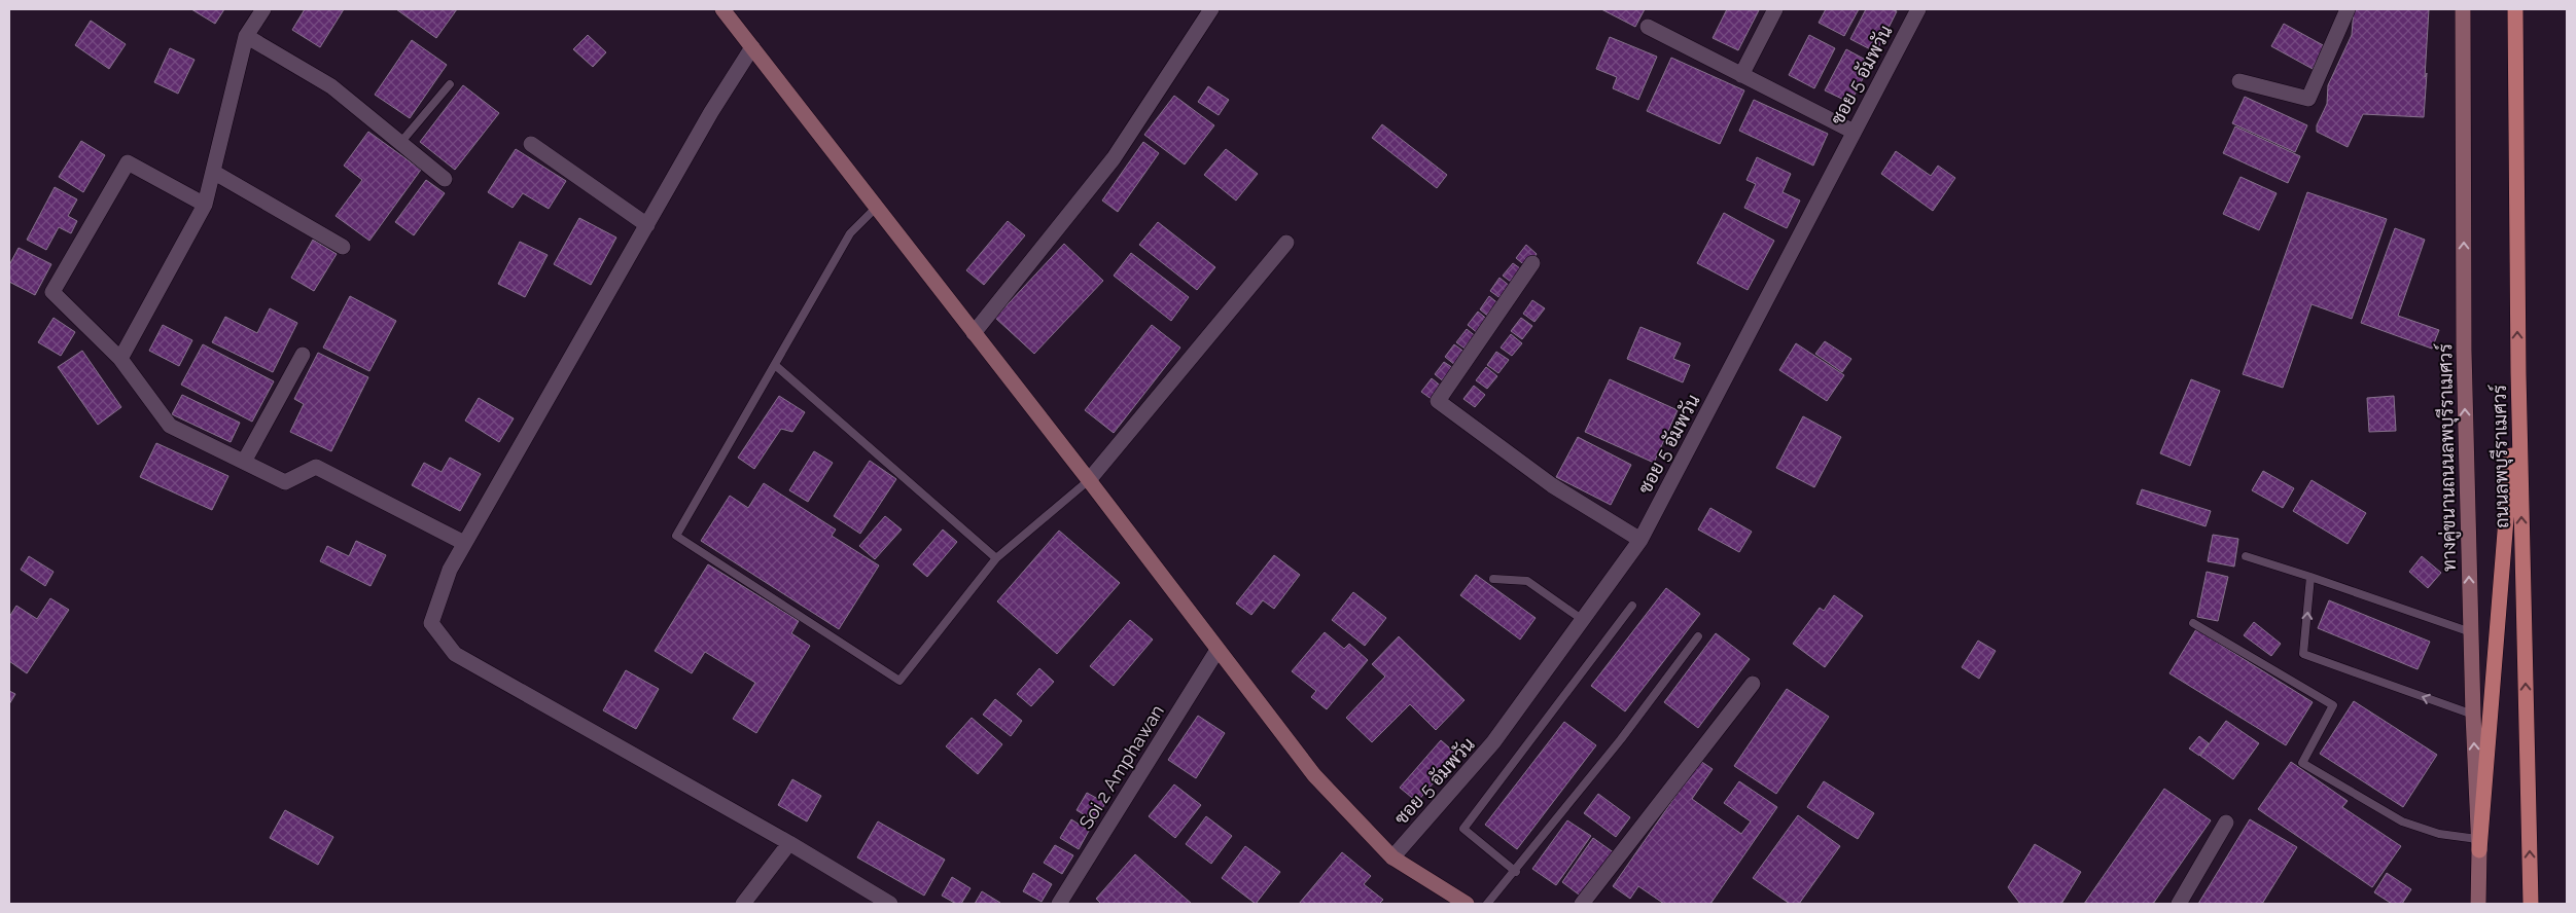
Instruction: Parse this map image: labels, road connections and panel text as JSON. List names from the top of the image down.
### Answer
{
  "streets": {
    "main road": ["ถนนลพบุรีราเมศวร์"],
    "street": ["ซอย 5 อัมพวัน", "ทางคู่ขนานถนนลพบุรีราเมศวร์", "Soi 2 Amphawan"]
  },
  "one_way": ["ทางคู่ขนานถนนลพบุรีราเมศวร์"]
}
